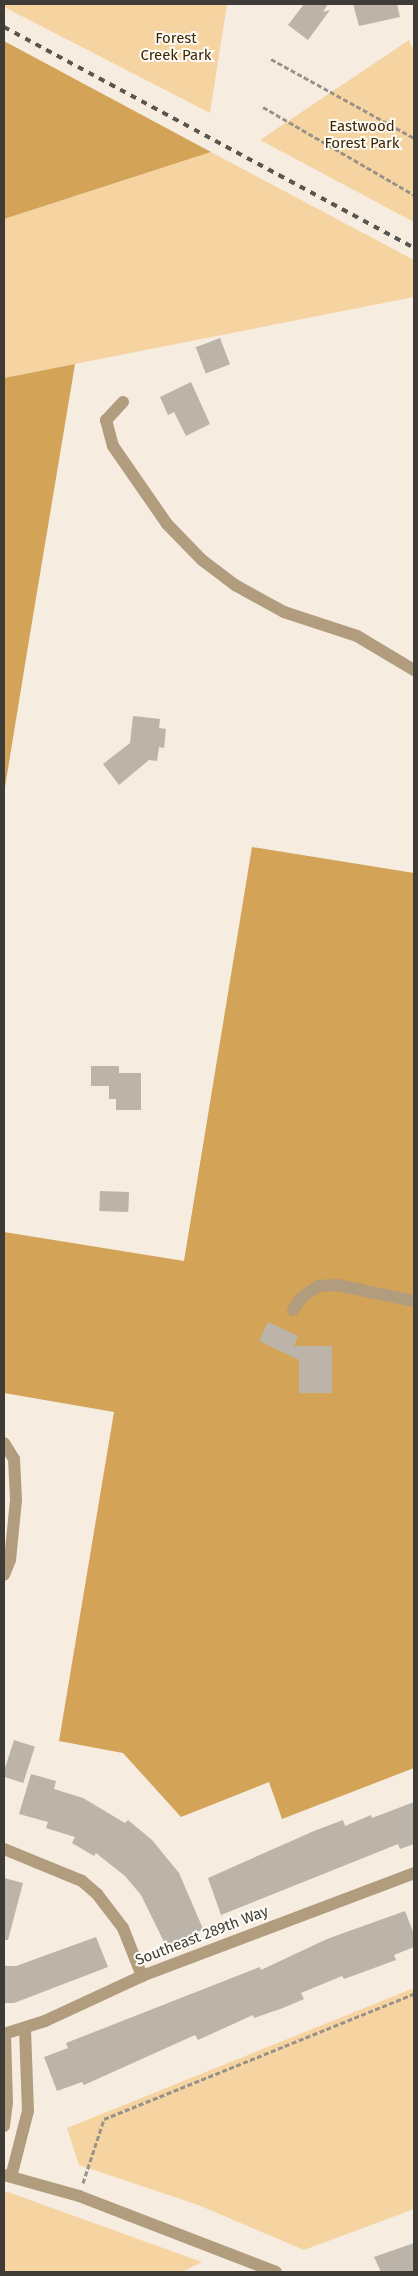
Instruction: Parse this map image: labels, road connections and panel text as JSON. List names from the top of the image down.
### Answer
{
  "streets": {
    "street": ["Southeast 289th Way"]
  },
  "parks": ["Forest Creek Park", "Eastwood Forest Park"]
}
